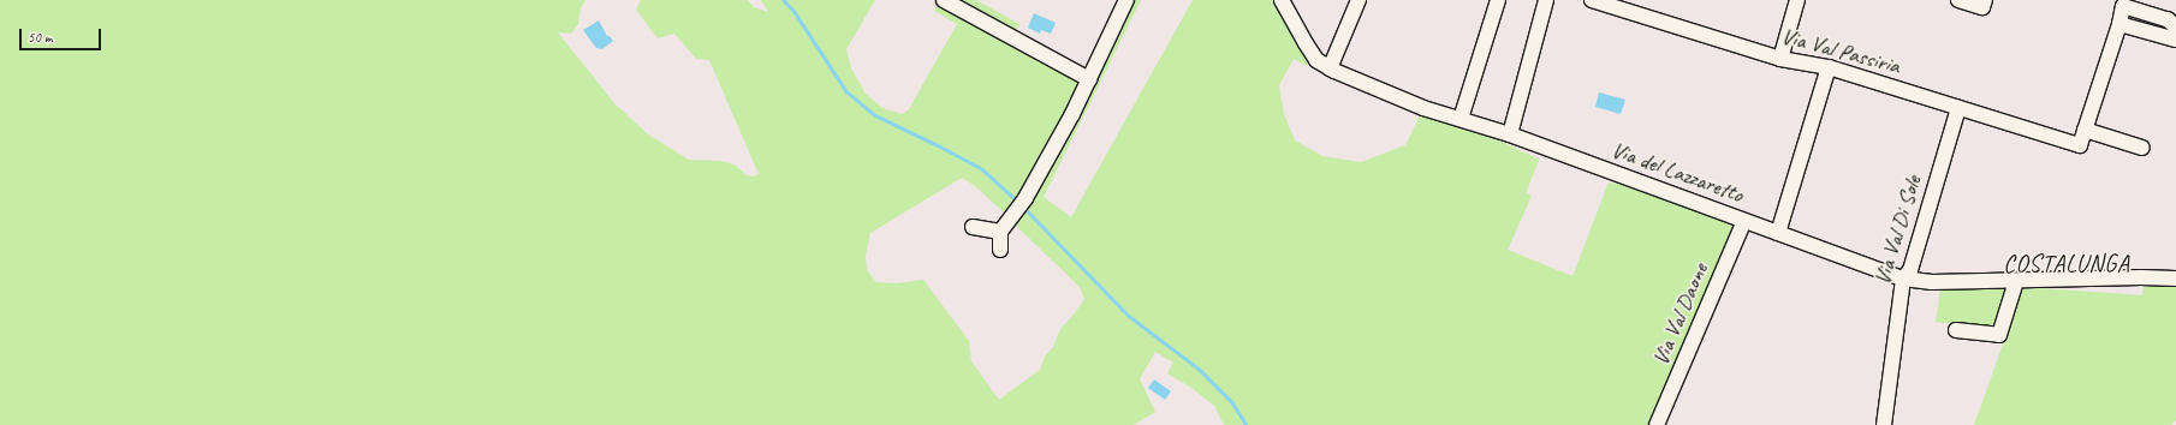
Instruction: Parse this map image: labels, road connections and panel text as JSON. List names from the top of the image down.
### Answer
{
  "streets": {
    "street": [
      "Via Val Passiria",
      "Via del Lazzaretto",
      "Via Val Di Sole",
      "Via Val Daone"
    ]
  },
  "crossings": [
    ["Via Val Passiria", "Via Val Di Sole"],
    ["Via del Lazzaretto", "Via Val Di Sole"],
    ["Via del Lazzaretto", "Via Val Daone"]
  ],
  "districts": ["COSTALUNGA"],
  "scale_bar": "50 m"
}
